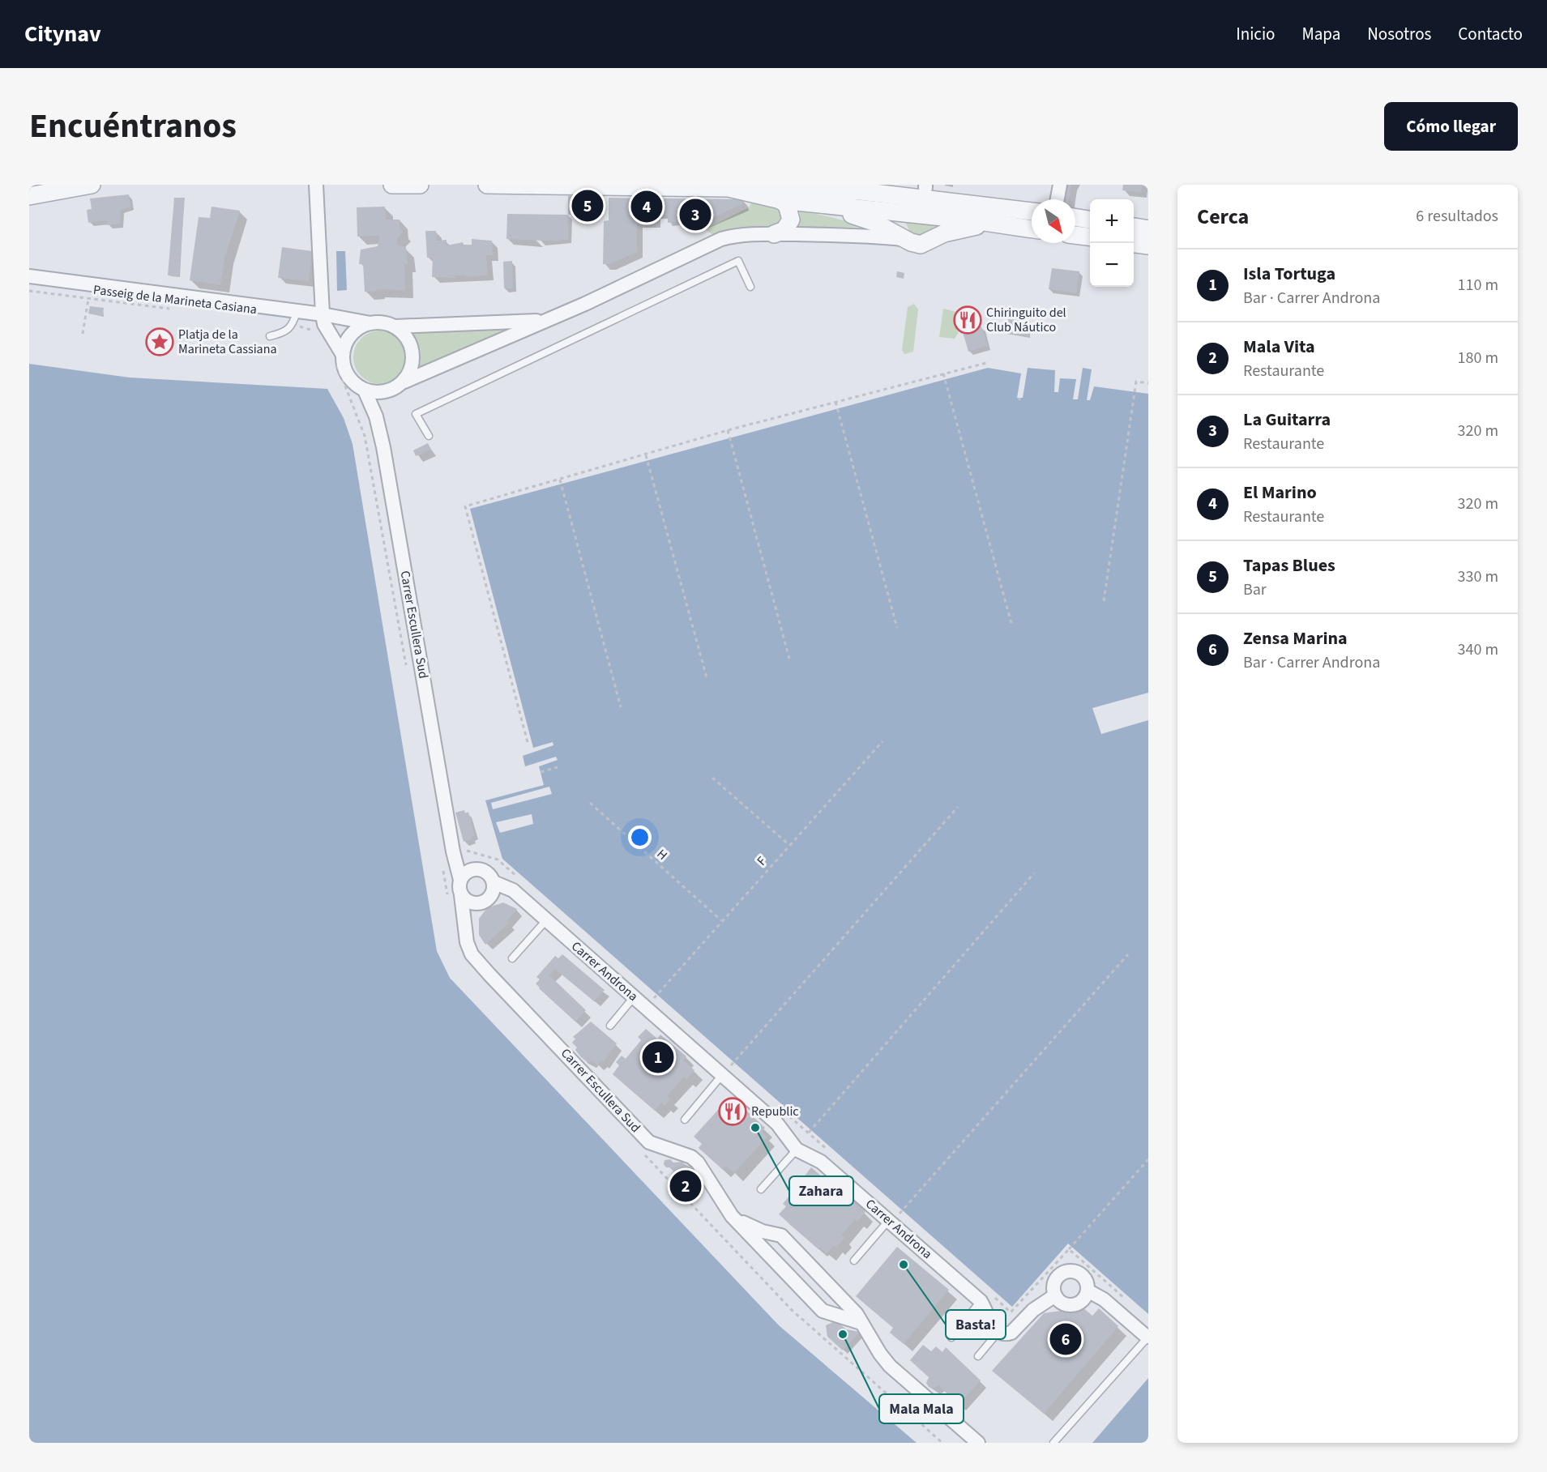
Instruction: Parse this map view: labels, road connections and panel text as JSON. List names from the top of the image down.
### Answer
{
  "streets": {
    "street": ["Carrer Escullera Sud", "Carrer Androna"],
    "path": ["Passeig de la Marineta Casiana", "H", "F"]
  },
  "crossings": [
    ["Carrer Escullera Sud", "Carrer Androna"],
    ["H", "F"]
  ],
  "places": {
    "restaurant": ["Chiringuito del Club Náutico", "Republic"],
    "place": ["Platja de la Marineta Cassiana"],
    "other": ["Zahara", "Basta!", "Mala Mala"]
  },
  "north": "bottom right",
  "page": {
    "header": "Citynav",
    "nav": [
      "Inicio",
      "Mapa",
      "Nosotros",
      "Contacto"
    ],
    "title": "Encuéntranos",
    "buttons": "Cómo llegar",
    "heading": ["Cerca", "6 resultados"],
    "pins": [
      "5",
      "4",
      "3",
      "1",
      "2",
      "6"
    ],
    "map_buttons": ["+", "−"],
    "list": [
      {
        "mark": "1",
        "name": "Isla Tortuga",
        "note": "Bar · Carrer Androna",
        "value": "110 m"
      },
      {
        "mark": "2",
        "name": "Mala Vita",
        "note": "Restaurante",
        "value": "180 m"
      },
      {
        "mark": "3",
        "name": "La Guitarra",
        "note": "Restaurante",
        "value": "320 m"
      },
      {
        "mark": "4",
        "name": "El Marino",
        "note": "Restaurante",
        "value": "320 m"
      },
      {
        "mark": "5",
        "name": "Tapas Blues",
        "note": "Bar",
        "value": "330 m"
      },
      {
        "mark": "6",
        "name": "Zensa Marina",
        "note": "Bar · Carrer Androna",
        "value": "340 m"
      }
    ]
  }
}
